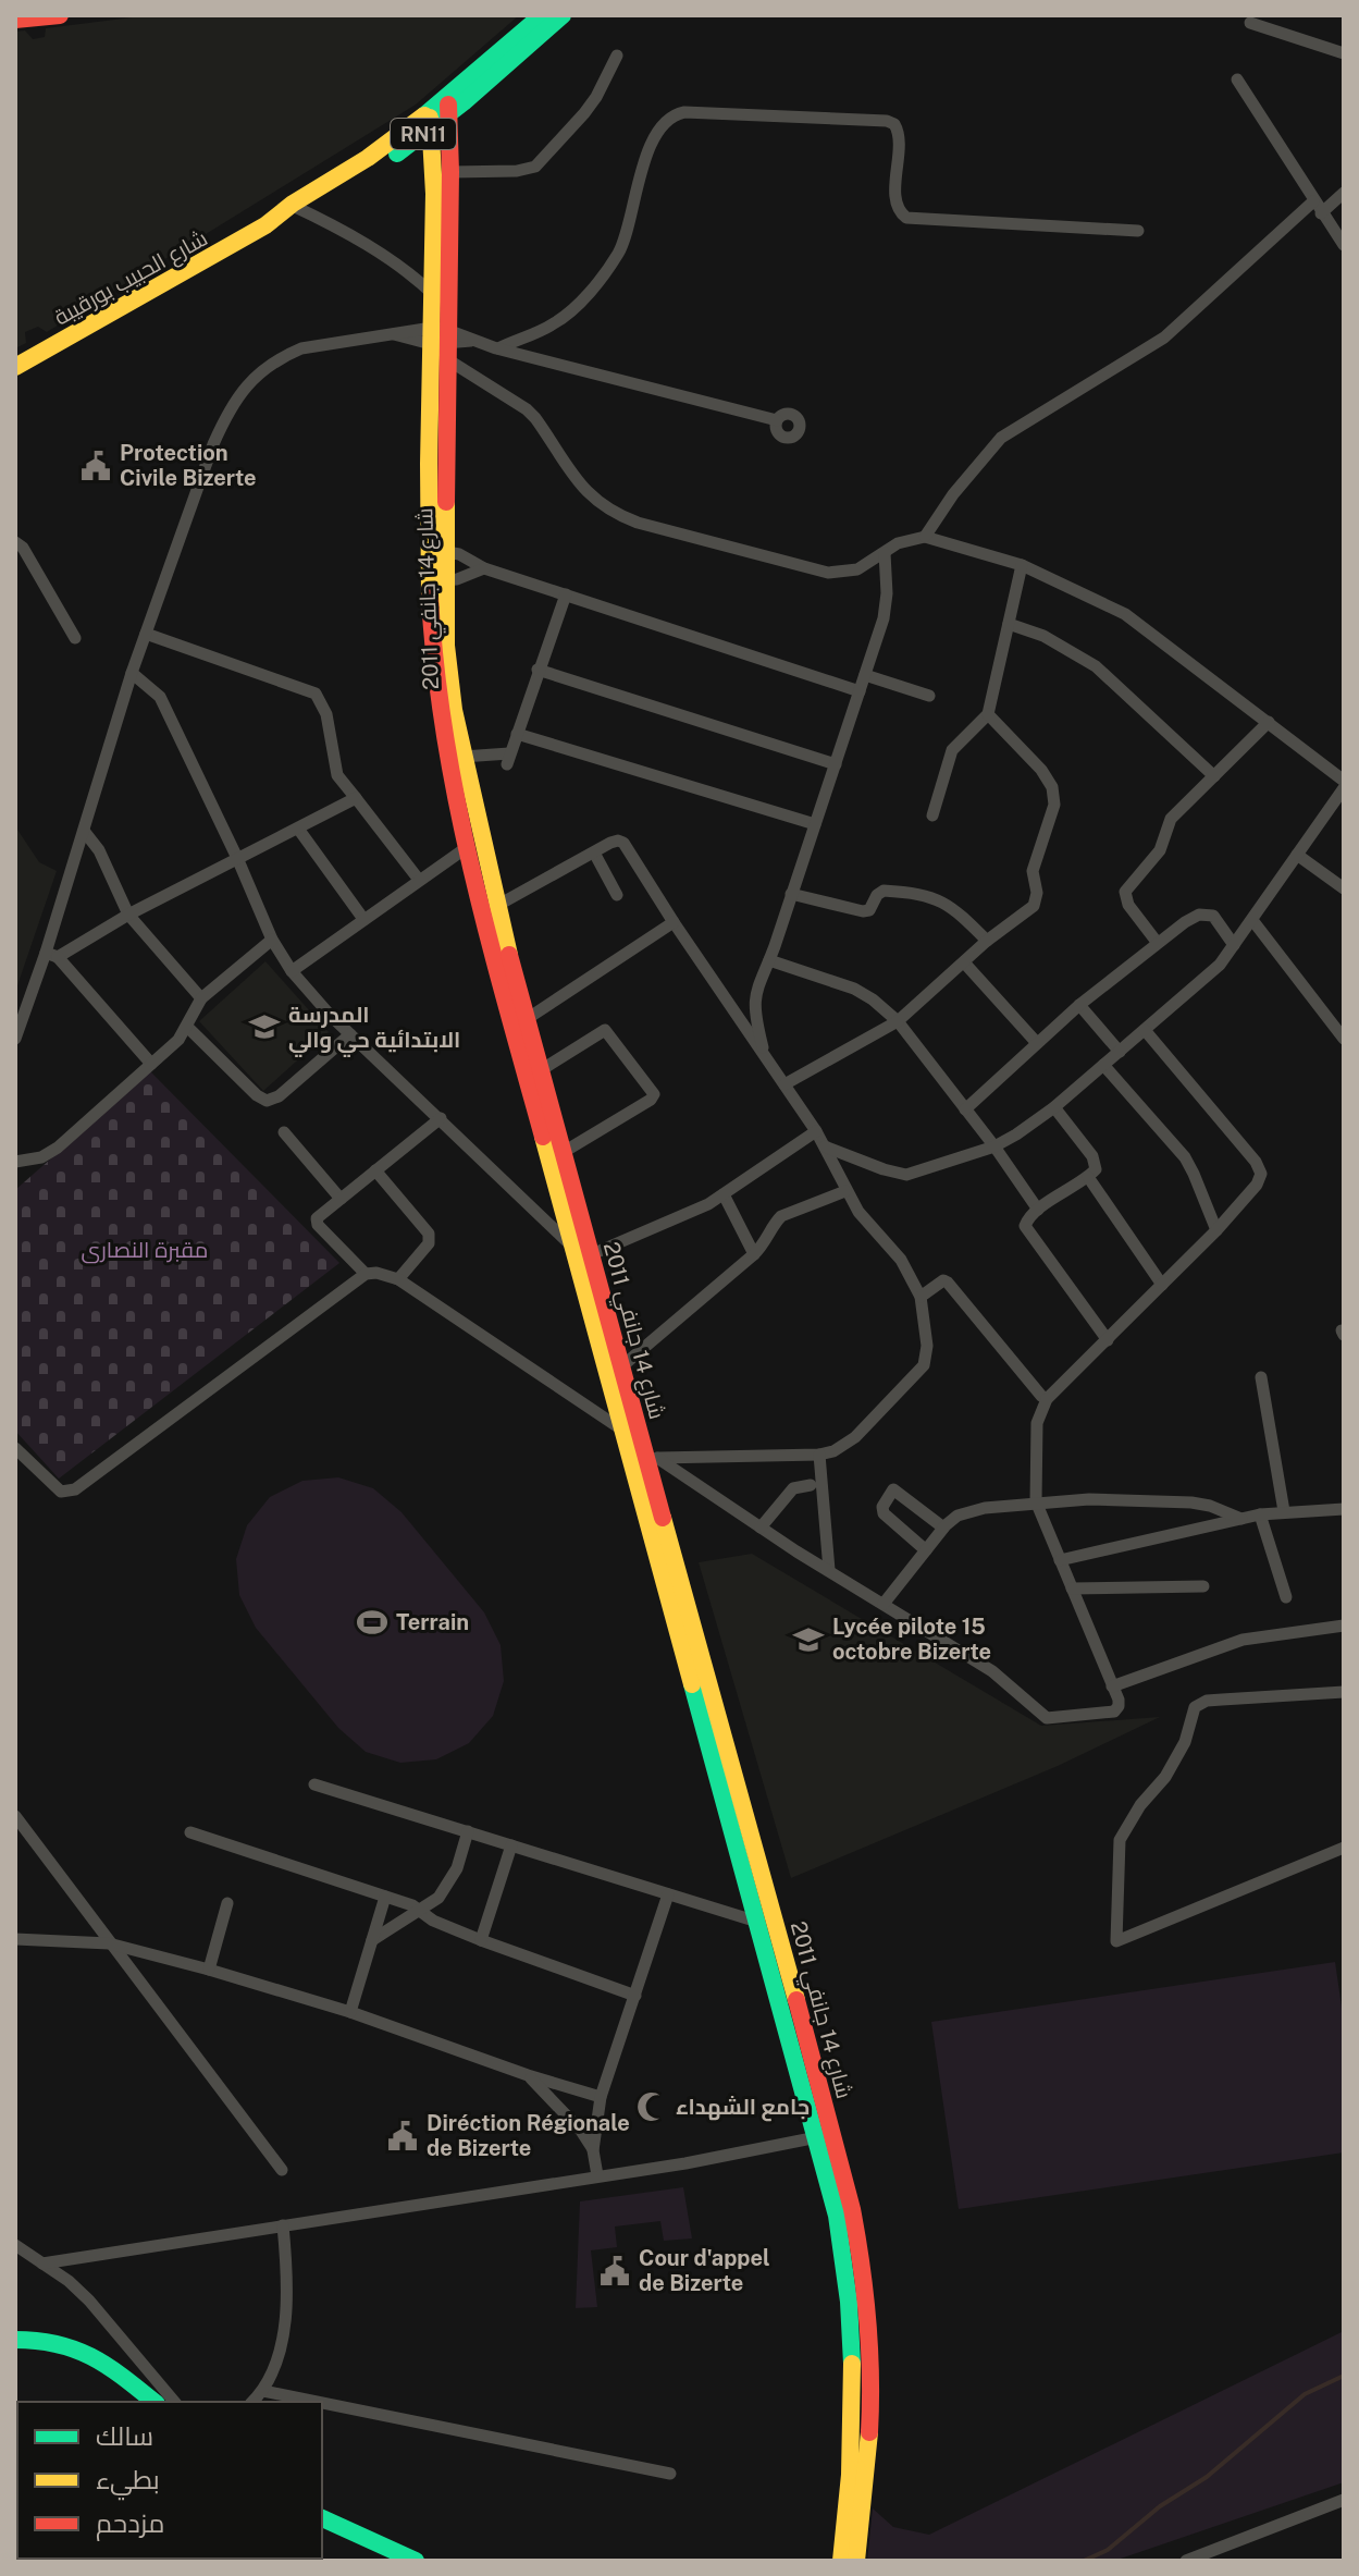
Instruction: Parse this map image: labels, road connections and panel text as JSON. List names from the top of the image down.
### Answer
{
  "streets": {
    "main road": ["RN11", "شارع الحبيب بورقيبة", "شارع 14 جانفي 2011"]
  },
  "crossings": [
    ["شارع الحبيب بورقيبة", "شارع 14 جانفي 2011"]
  ],
  "parks": ["مقبرة النصارى"],
  "places": {
    "public building": ["Protection Civile Bizerte", "Diréction Régionale de Bizerte", "Cour d'appel de Bizerte"],
    "school or university": ["المدرسة الابتدائية حي والي", "Lycée pilote 15 octobre Bizerte"],
    "sports": ["Terrain"],
    "mosque": ["جامع الشهداء"]
  },
  "legend": ["سالك", "بطيء", "مزدحم"]
}
